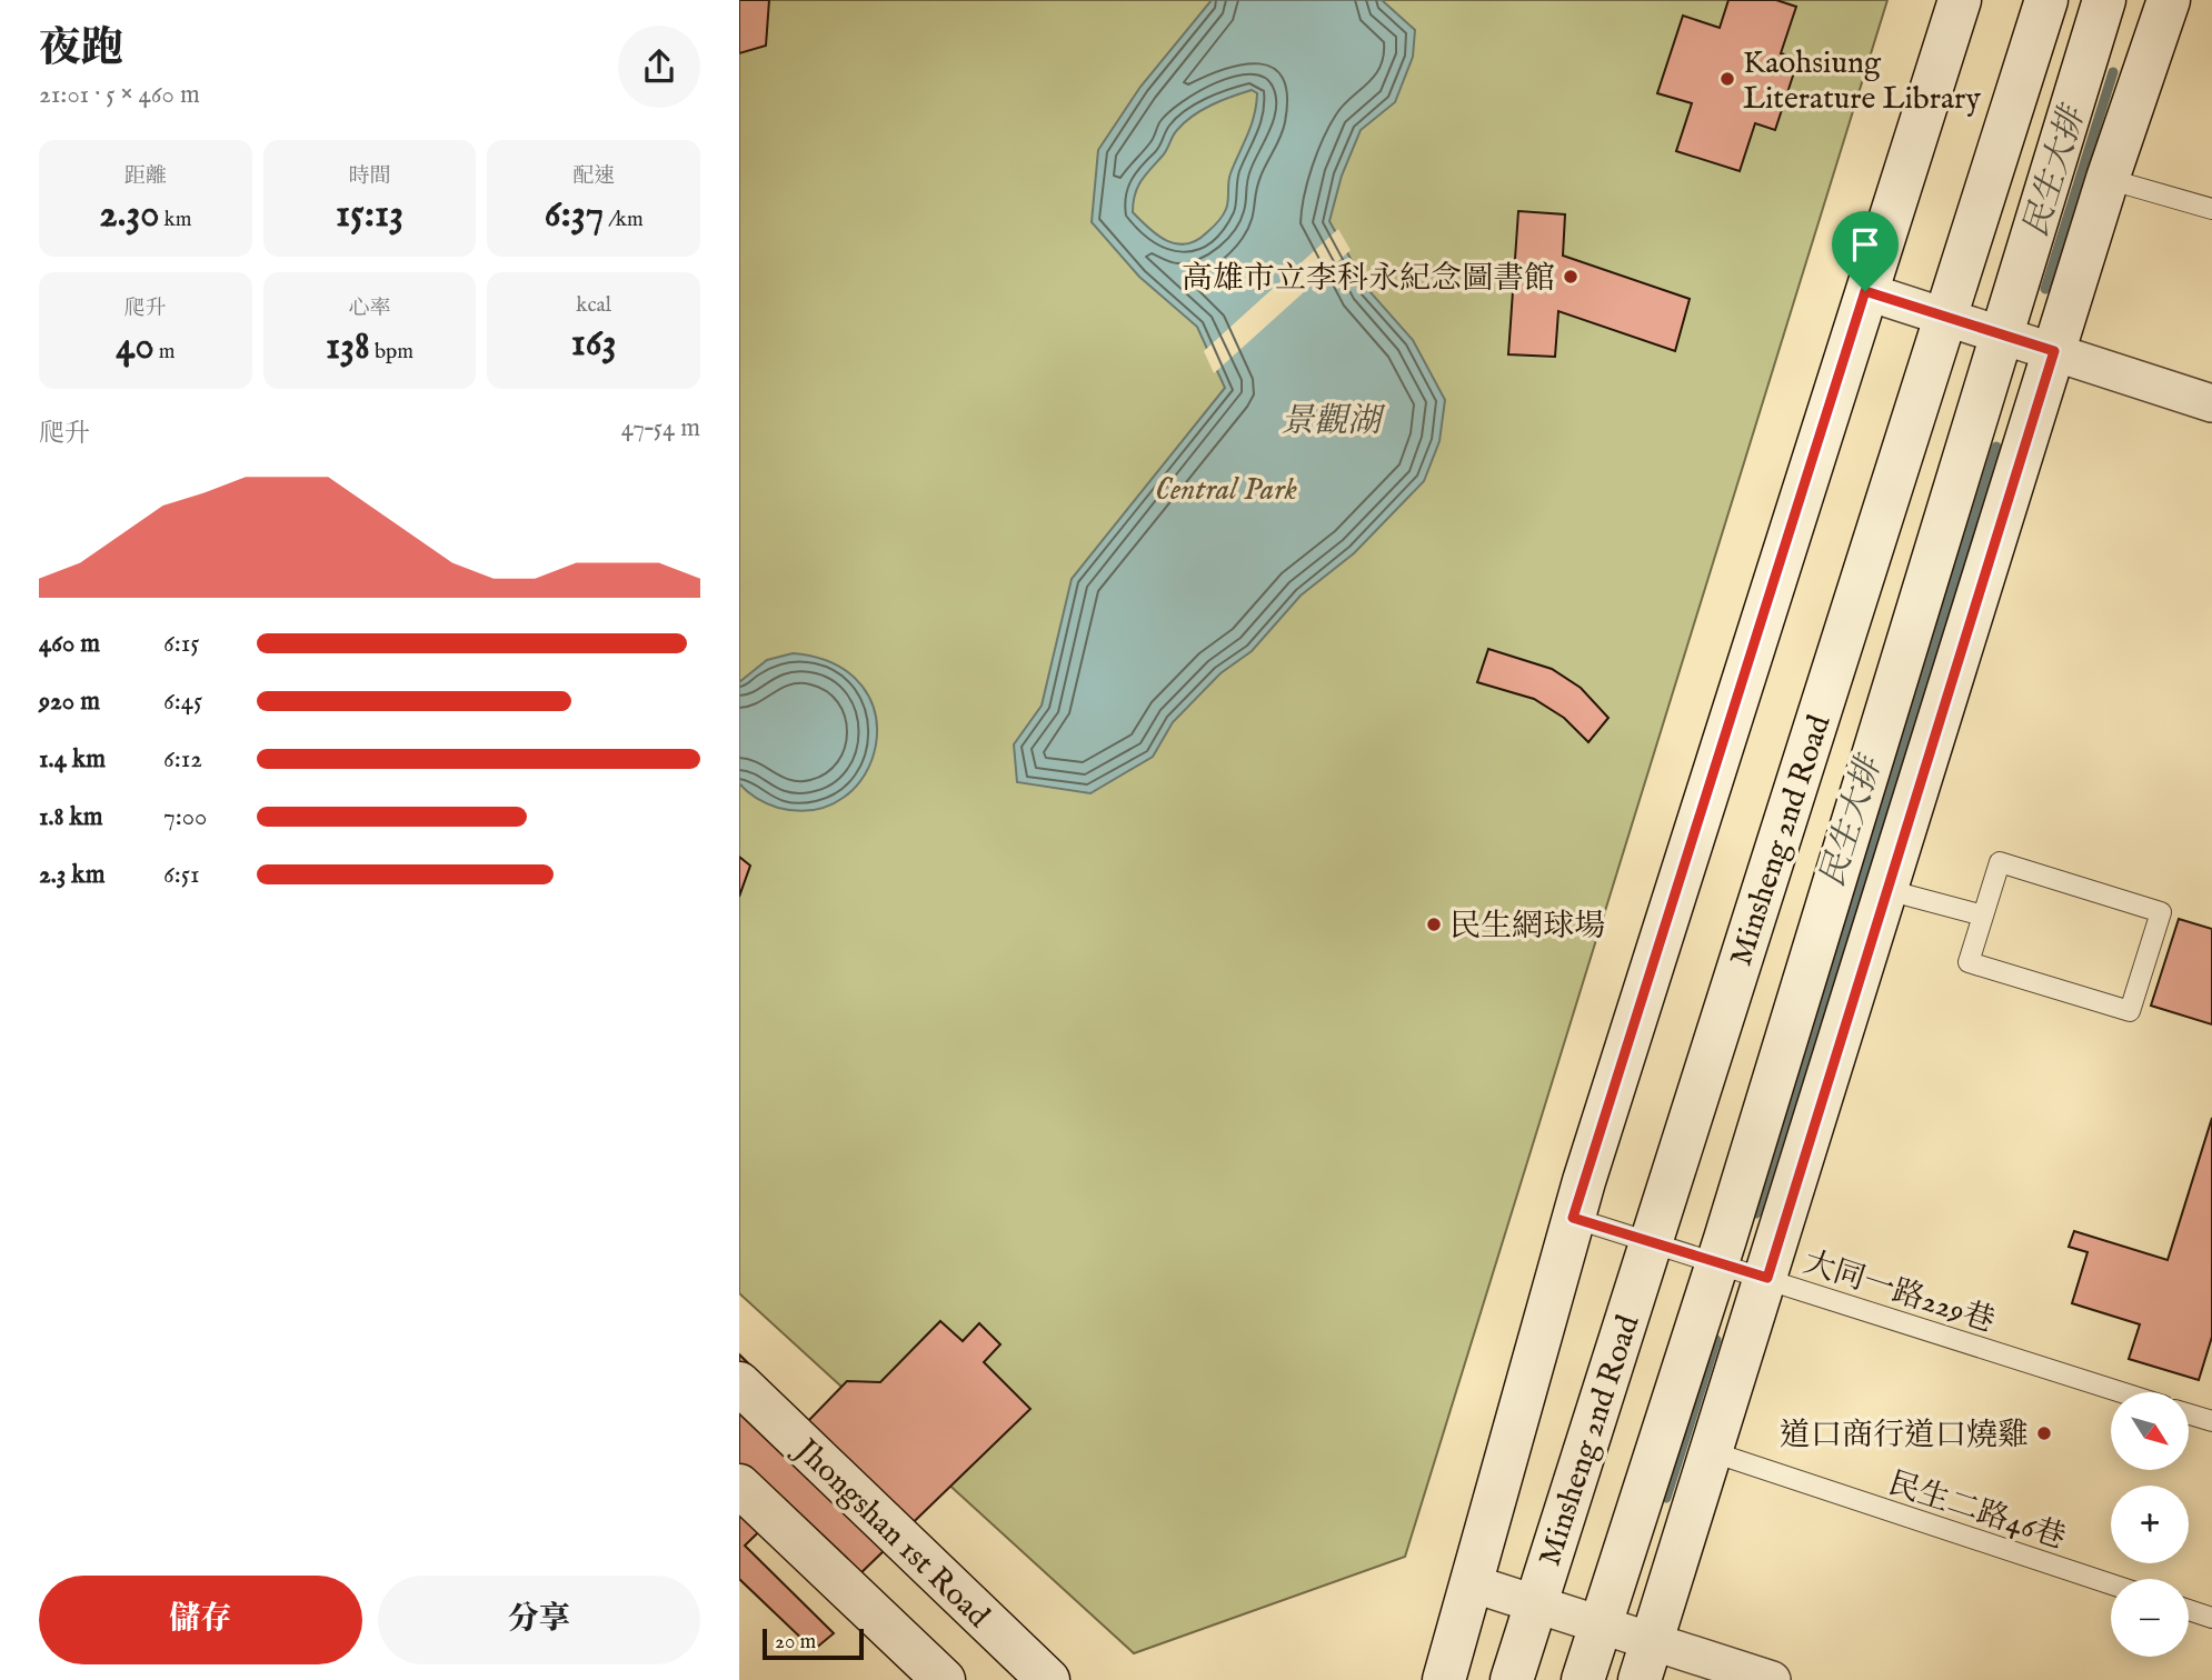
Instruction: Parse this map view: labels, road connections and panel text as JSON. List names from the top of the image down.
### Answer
{
  "streets": {
    "main road": ["Minsheng 2nd Road", "Jhongshan 1st Road"],
    "lane": ["大同一路229巷", "民生二路46巷"]
  },
  "crossings": [
    ["Minsheng 2nd Road", "大同一路229巷"]
  ],
  "water": ["民生大排", "景觀湖"],
  "parks": ["Central Park"],
  "places": [
    "Kaohsiung Literature Library",
    "高雄市立李科永紀念圖書館",
    "民生網球場",
    "道口商行道口燒雞"
  ],
  "scale_bar": "20 m",
  "north": "bottom right",
  "page": {
    "heading": ["夜跑", "21:01 · 5 × 460 m"],
    "stats": [
      ["距離", "2.30 km"],
      ["時間", "15:13"],
      ["配速", "6:37 /km"],
      ["爬升", "40 m"],
      ["心率", "138 bpm"],
      ["kcal", "163"]
    ],
    "chart": ["爬升", "47–54 m"],
    "list": [
      {
        "name": "460 m",
        "note": "6:15"
      },
      {
        "name": "920 m",
        "note": "6:45"
      },
      {
        "name": "1.4 km",
        "note": "6:12"
      },
      {
        "name": "1.8 km",
        "note": "7:00"
      },
      {
        "name": "2.3 km",
        "note": "6:51"
      }
    ],
    "map_buttons": ["+", "−"],
    "buttons": ["儲存", "分享"],
    "scale": "20 m"
  }
}
